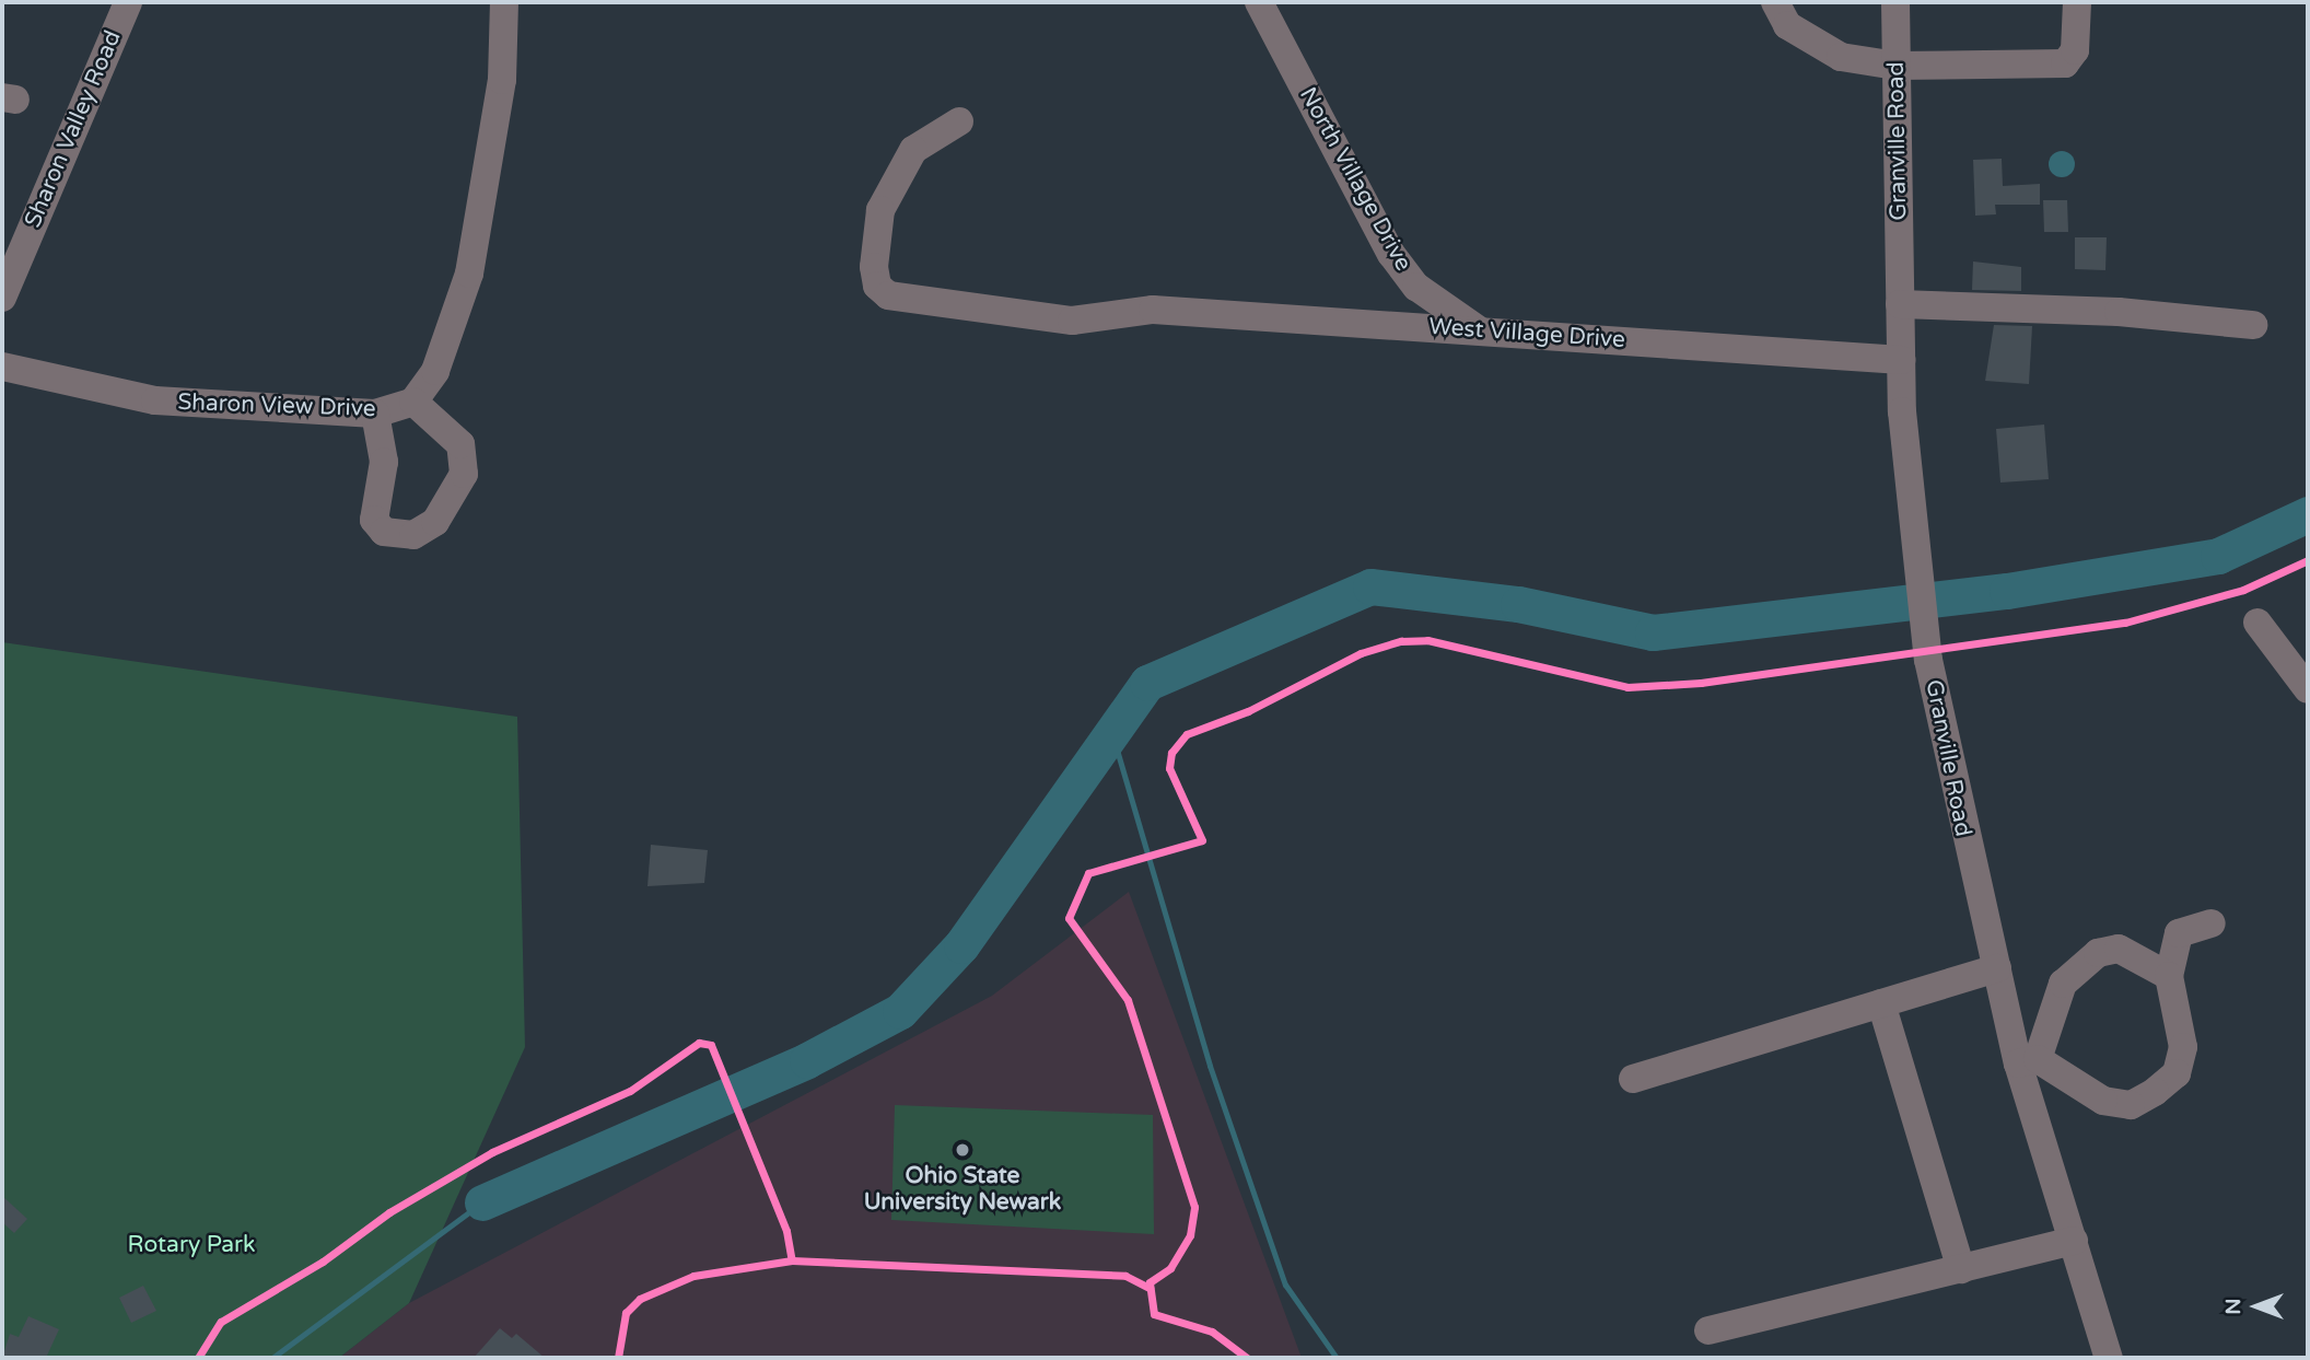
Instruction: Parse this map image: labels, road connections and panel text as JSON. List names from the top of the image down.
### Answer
{
  "streets": {
    "street": [
      "Sharon Valley Road",
      "Granville Road",
      "North Village Drive",
      "West Village Drive",
      "Sharon View Drive"
    ]
  },
  "crossings": [
    ["Granville Road", "West Village Drive"],
    ["North Village Drive", "West Village Drive"]
  ],
  "parks": ["Rotary Park"],
  "places": ["Ohio State University Newark"],
  "north": "left"
}
